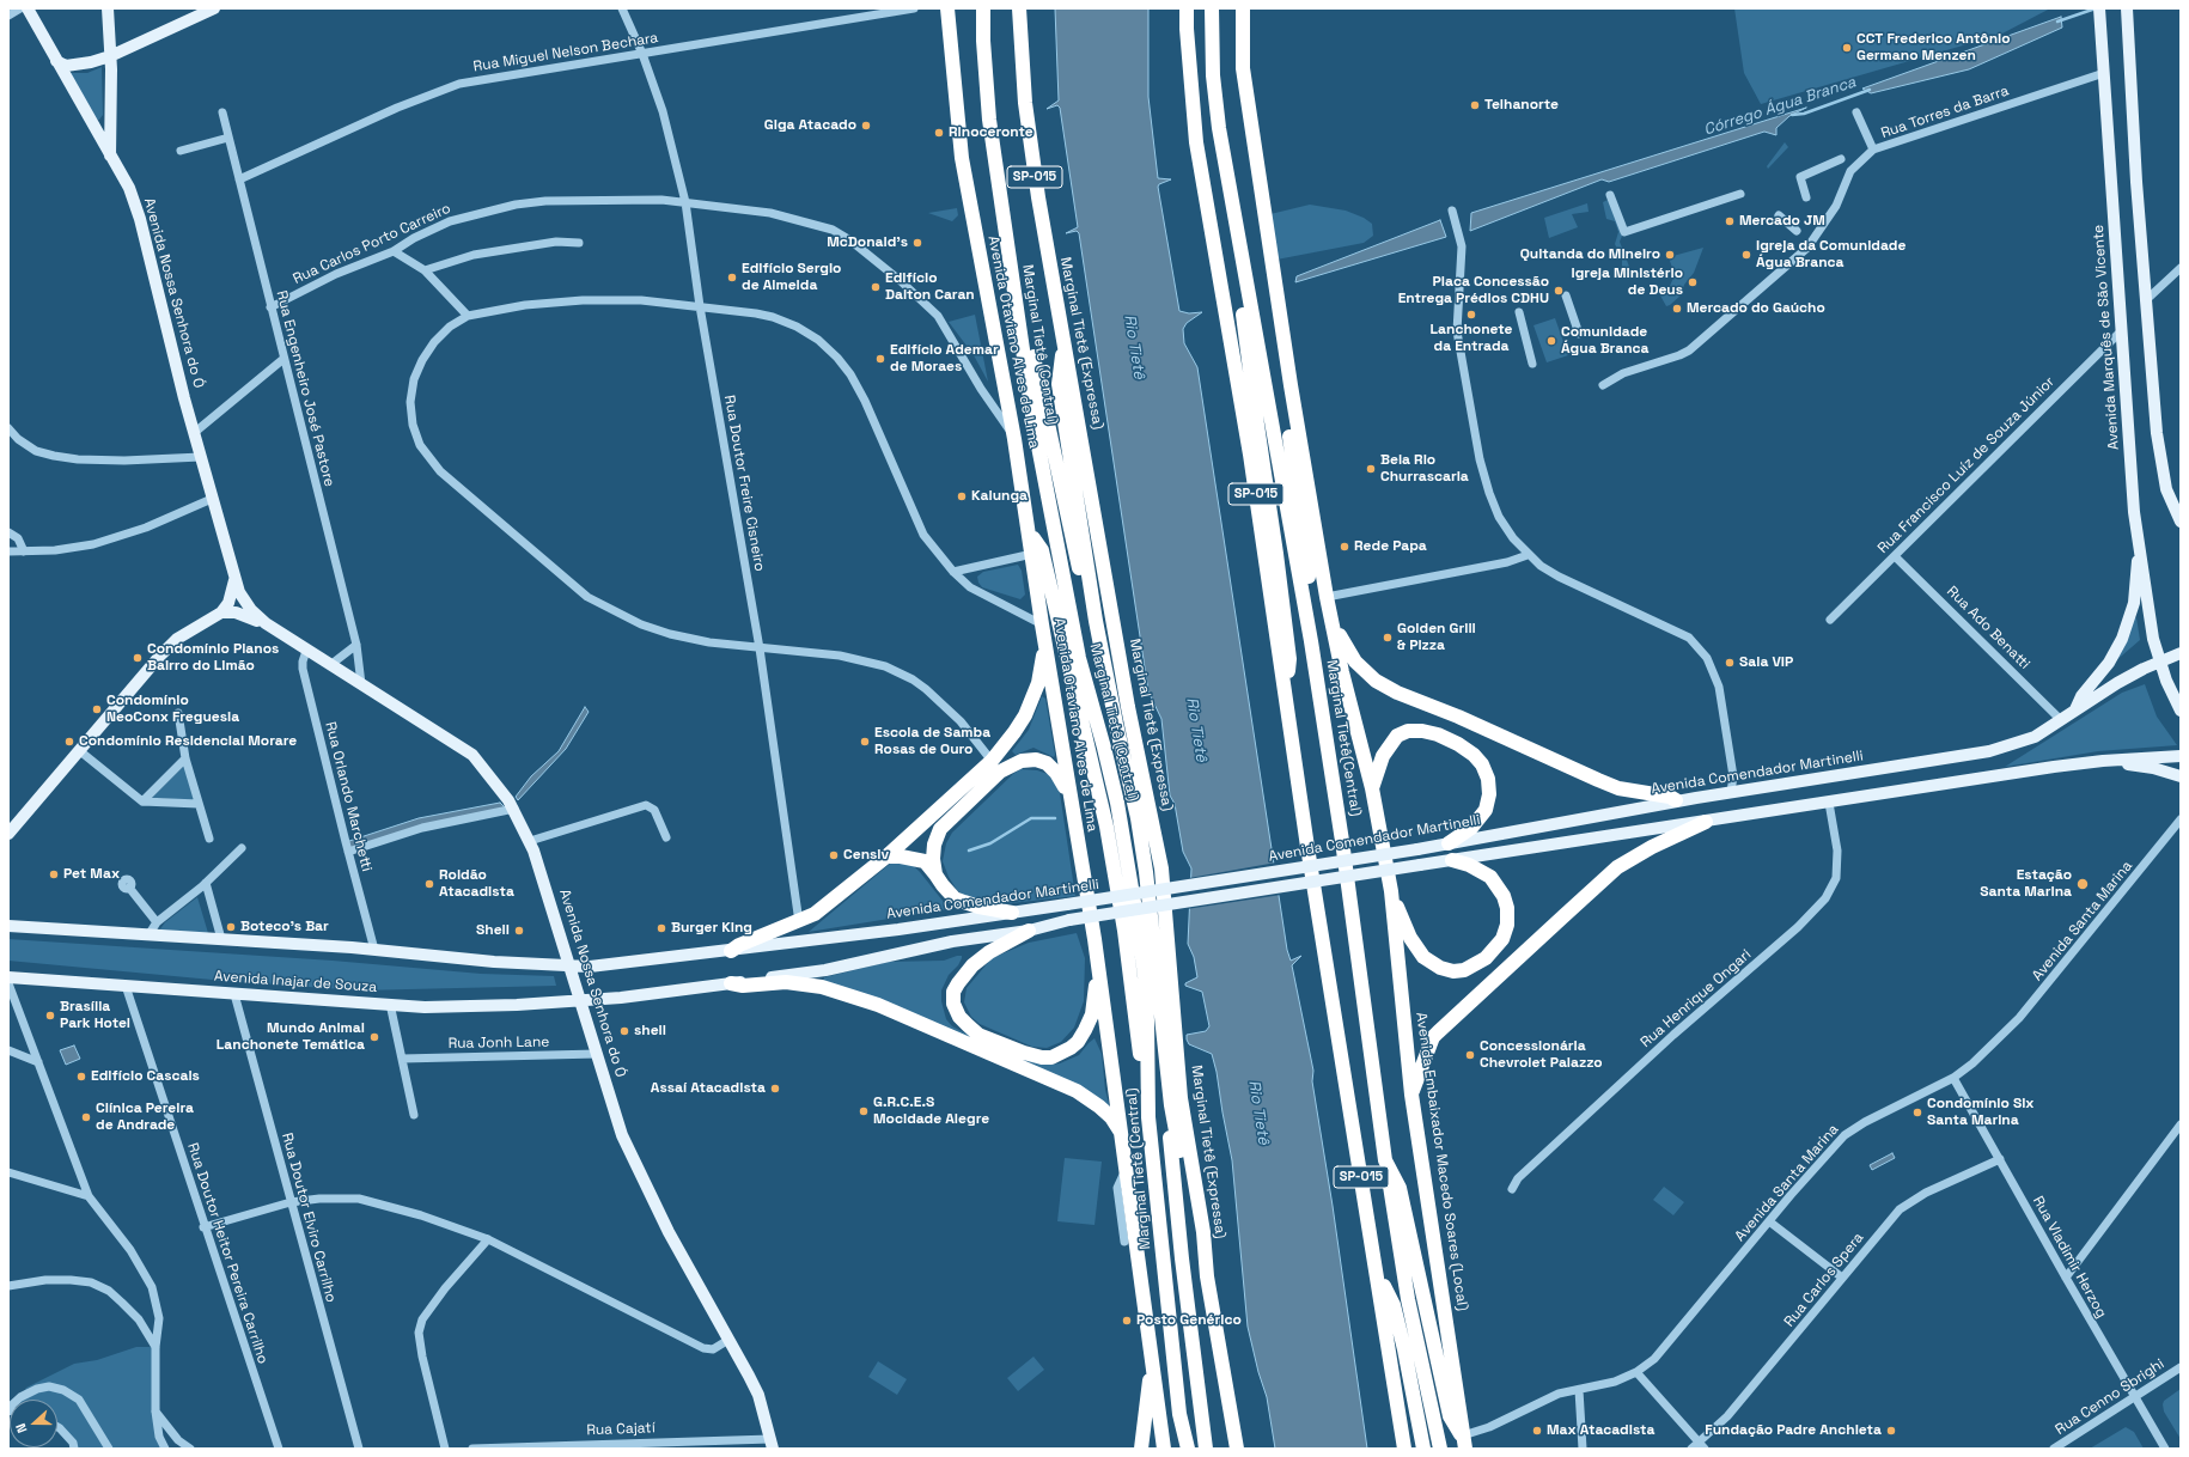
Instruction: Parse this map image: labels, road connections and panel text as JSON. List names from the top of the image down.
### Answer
{
  "streets": {
    "highway": [
      "SP-015",
      "Avenida Otaviano Alves de Lima",
      "Marginal Tietê (Expressa)",
      "Marginal Tietê (Central)",
      "Marginal Tietê(Central)",
      "Avenida Embaixador Macedo Soares (Local)"
    ],
    "main road": [
      "Avenida Nossa Senhora do Ó",
      "Avenida Marquês de São Vicente",
      "Avenida Comendador Martinelli",
      "Avenida Inajar de Souza"
    ],
    "street": [
      "Rua Miguel Nelson Bechara",
      "Rua Torres da Barra",
      "Rua Carlos Porto Carreiro",
      "Rua Engenheiro José Pastore",
      "Rua Francisco Luíz de Souza Júnior",
      "Rua Doutor Freire Cisneiro",
      "Rua Ado Benatti",
      "Rua Orlando Marchetti",
      "Avenida Santa Marina",
      "Rua Henrique Ongari",
      "Rua Jonh Lane",
      "Rua Doutor Elviro Carrilho",
      "Rua Doutor Heitor Pereira Carrilho",
      "Rua Vladimir Herzog",
      "Rua Carlos Spera",
      "Rua Cenno Sbrighi",
      "Rua Cajatí"
    ]
  },
  "crossings": [
    ["Rua Miguel Nelson Bechara", "Rua Engenheiro José Pastore"],
    ["Rua Miguel Nelson Bechara", "Rua Doutor Freire Cisneiro"],
    ["Rua Torres da Barra", "Avenida Marquês de São Vicente"],
    ["SP-015", "Marginal Tietê (Expressa)"],
    ["SP-015", "Marginal Tietê (Central)"],
    ["Rua Carlos Porto Carreiro", "Avenida Otaviano Alves de Lima"],
    ["Rua Carlos Porto Carreiro", "Rua Engenheiro José Pastore"],
    ["Rua Carlos Porto Carreiro", "Rua Doutor Freire Cisneiro"],
    ["Avenida Nossa Senhora do Ó", "Rua Engenheiro José Pastore"],
    ["Avenida Nossa Senhora do Ó", "Avenida Comendador Martinelli"],
    ["Avenida Nossa Senhora do Ó", "Rua Orlando Marchetti"],
    ["Avenida Nossa Senhora do Ó", "Avenida Inajar de Souza"],
    ["Avenida Nossa Senhora do Ó", "Rua Jonh Lane"],
    ["Avenida Nossa Senhora do Ó", "Rua Cajatí"],
    ["Avenida Marquês de São Vicente", "Rua Francisco Luíz de Souza Júnior"],
    ["Avenida Marquês de São Vicente", "Avenida Comendador Martinelli"],
    ["Marginal Tietê (Expressa)", "Marginal Tietê (Central)"],
    ["Rua Francisco Luíz de Souza Júnior", "Rua Ado Benatti"],
    ["Rua Ado Benatti", "Avenida Comendador Martinelli"],
    ["Avenida Comendador Martinelli", "Avenida Inajar de Souza"],
    ["Avenida Comendador Martinelli", "Rua Henrique Ongari"],
    ["Avenida Santa Marina", "Avenida Embaixador Macedo Soares (Local)"],
    ["Avenida Santa Marina", "Rua Vladimir Herzog"],
    ["Avenida Inajar de Souza", "Rua Doutor Elviro Carrilho"],
    ["Avenida Inajar de Souza", "Rua Doutor Heitor Pereira Carrilho"],
    ["Rua Vladimir Herzog", "Rua Carlos Spera"],
    ["Rua Vladimir Herzog", "Rua Cenno Sbrighi"]
  ],
  "water": ["Córrego Água Branca", "Rio Tietê"],
  "places": [
    "CCT Frederico Antônio Germano Menzen",
    "Telhanorte",
    "Giga Atacado",
    "Rinoceronte",
    "Mercado JM",
    "McDonald's",
    "Quitanda do Mineiro",
    "Igreja da Comunidade Água Branca",
    "Edifício Sergio de Almeida",
    "Igreja Ministério de Deus",
    "Edifício Dalton Caran",
    "Placa Concessão Entrega Prédios CDHU",
    "Mercado do Gaúcho",
    "Lanchonete da Entrada",
    "Comunidade Água Branca",
    "Edifício Ademar de Moraes",
    "Bela Rio Churrascaria",
    "Kalunga",
    "Rede Papa",
    "Golden Grill & Pizza",
    "Condomínio Planos Bairro do Limão",
    "Sala VIP",
    "Condomínio NeoConx Freguesia",
    "Condomínio Residencial Morare",
    "Escola de Samba Rosas de Ouro",
    "Censiv",
    "Pet Max",
    "Roldão Atacadista",
    "Estação Santa Marina",
    "Boteco's Bar",
    "Burger King",
    "Shell",
    "Brasília Park Hotel",
    "shell",
    "Mundo Animal Lanchonete Temática",
    "Concessionária Chevrolet Palazzo",
    "Edifício Cascais",
    "Assaí Atacadista",
    "G.R.C.E.S Mocidade Alegre",
    "Condomínio Six Santa Marina",
    "Clínica Pereira de Andrade",
    "Posto Genérico",
    "Max Atacadista",
    "Fundação Padre Anchieta"
  ],
  "north": "left"
}
